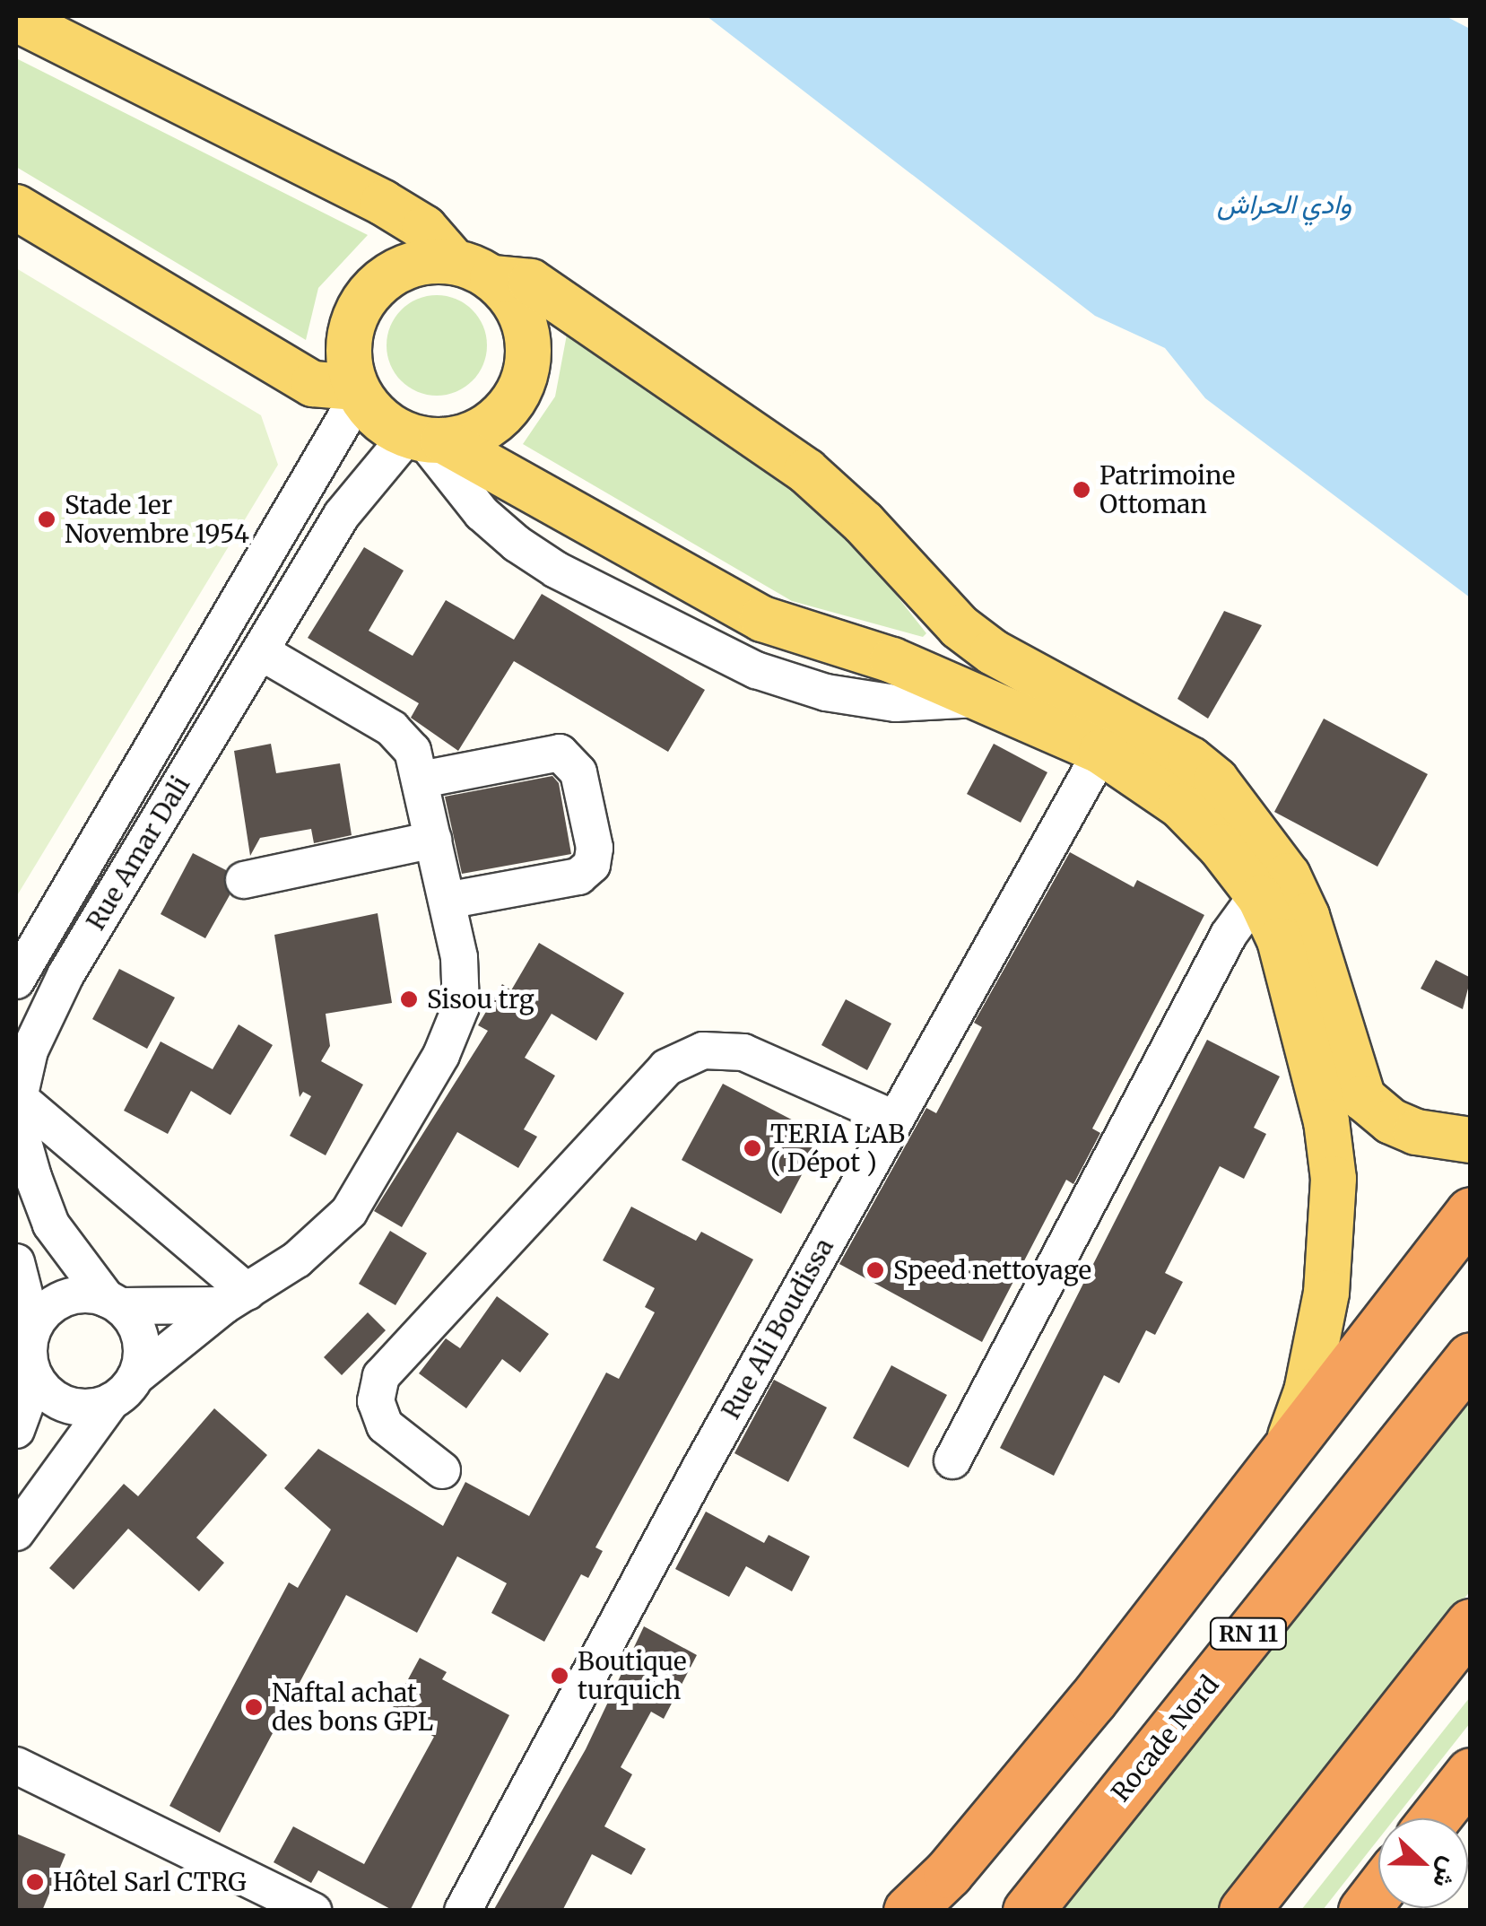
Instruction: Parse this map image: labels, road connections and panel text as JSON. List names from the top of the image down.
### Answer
{
  "streets": {
    "highway": ["RN 11", "Rocade Nord"],
    "street": ["Rue Amar Dali", "Rue Ali Boudissa"]
  },
  "water": ["وادي الحراش"],
  "places": [
    "Patrimoine Ottoman",
    "Stade 1er Novembre 1954",
    "Sisou trg",
    "TERIA LAB ( Dépot )",
    "Speed nettoyage",
    "Boutique turquich",
    "Naftal achat des bons GPL",
    "Hôtel Sarl CTRG"
  ],
  "north": "right"
}
